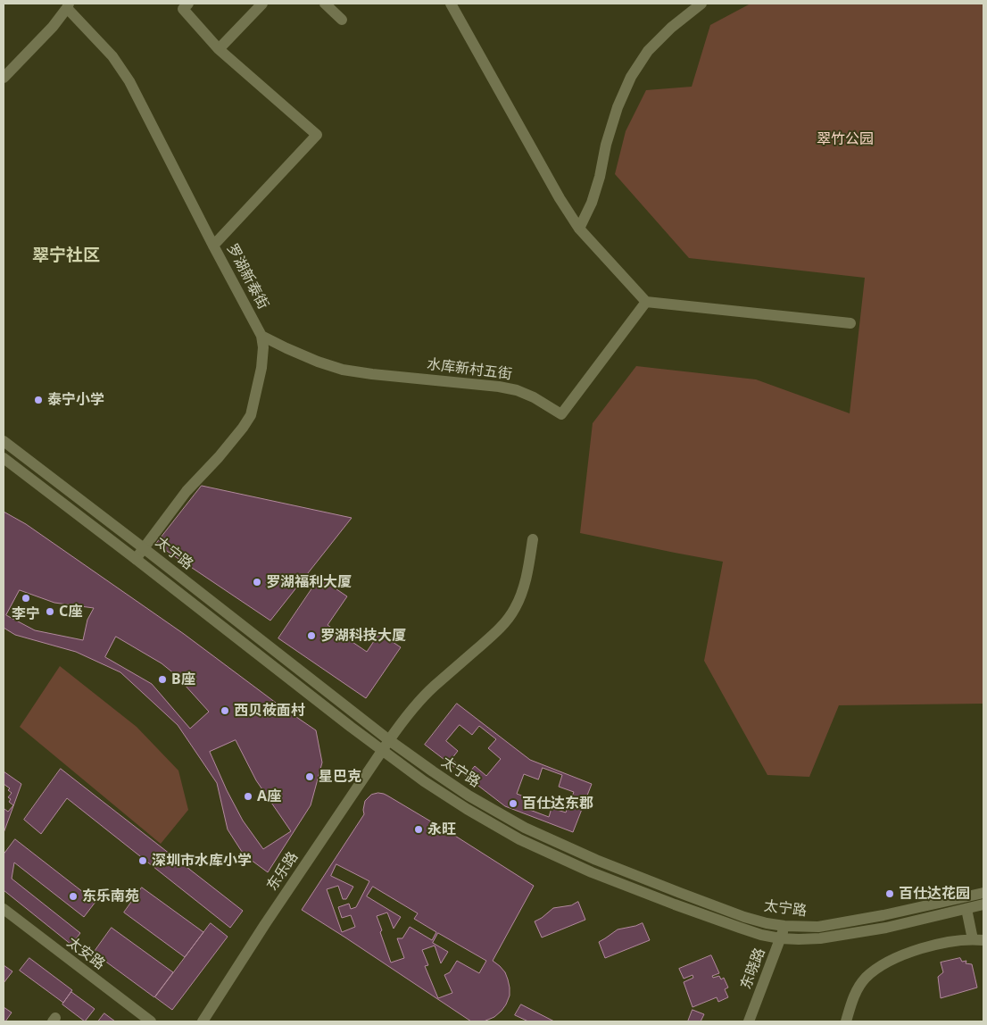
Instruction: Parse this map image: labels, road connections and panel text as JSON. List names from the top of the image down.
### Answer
{
  "streets": {
    "street": [
      "罗湖新泰街",
      "水库新村五街",
      "太宁路",
      "东乐路",
      "太安路",
      "东晓路"
    ]
  },
  "crossings": [
    ["罗湖新泰街", "水库新村五街"],
    ["罗湖新泰街", "太宁路"],
    ["太宁路", "东乐路"],
    ["太宁路", "东晓路"]
  ],
  "districts": ["翠宁社区"],
  "parks": ["翠竹公园"],
  "places": [
    "泰宁小学",
    "罗湖福利大厦",
    "李宁",
    "C座",
    "罗湖科技大厦",
    "B座",
    "西贝莜面村",
    "星巴克",
    "A座",
    "百仕达东郡",
    "永旺",
    "深圳市水库小学",
    "百仕达花园",
    "东乐南苑"
  ]
}
